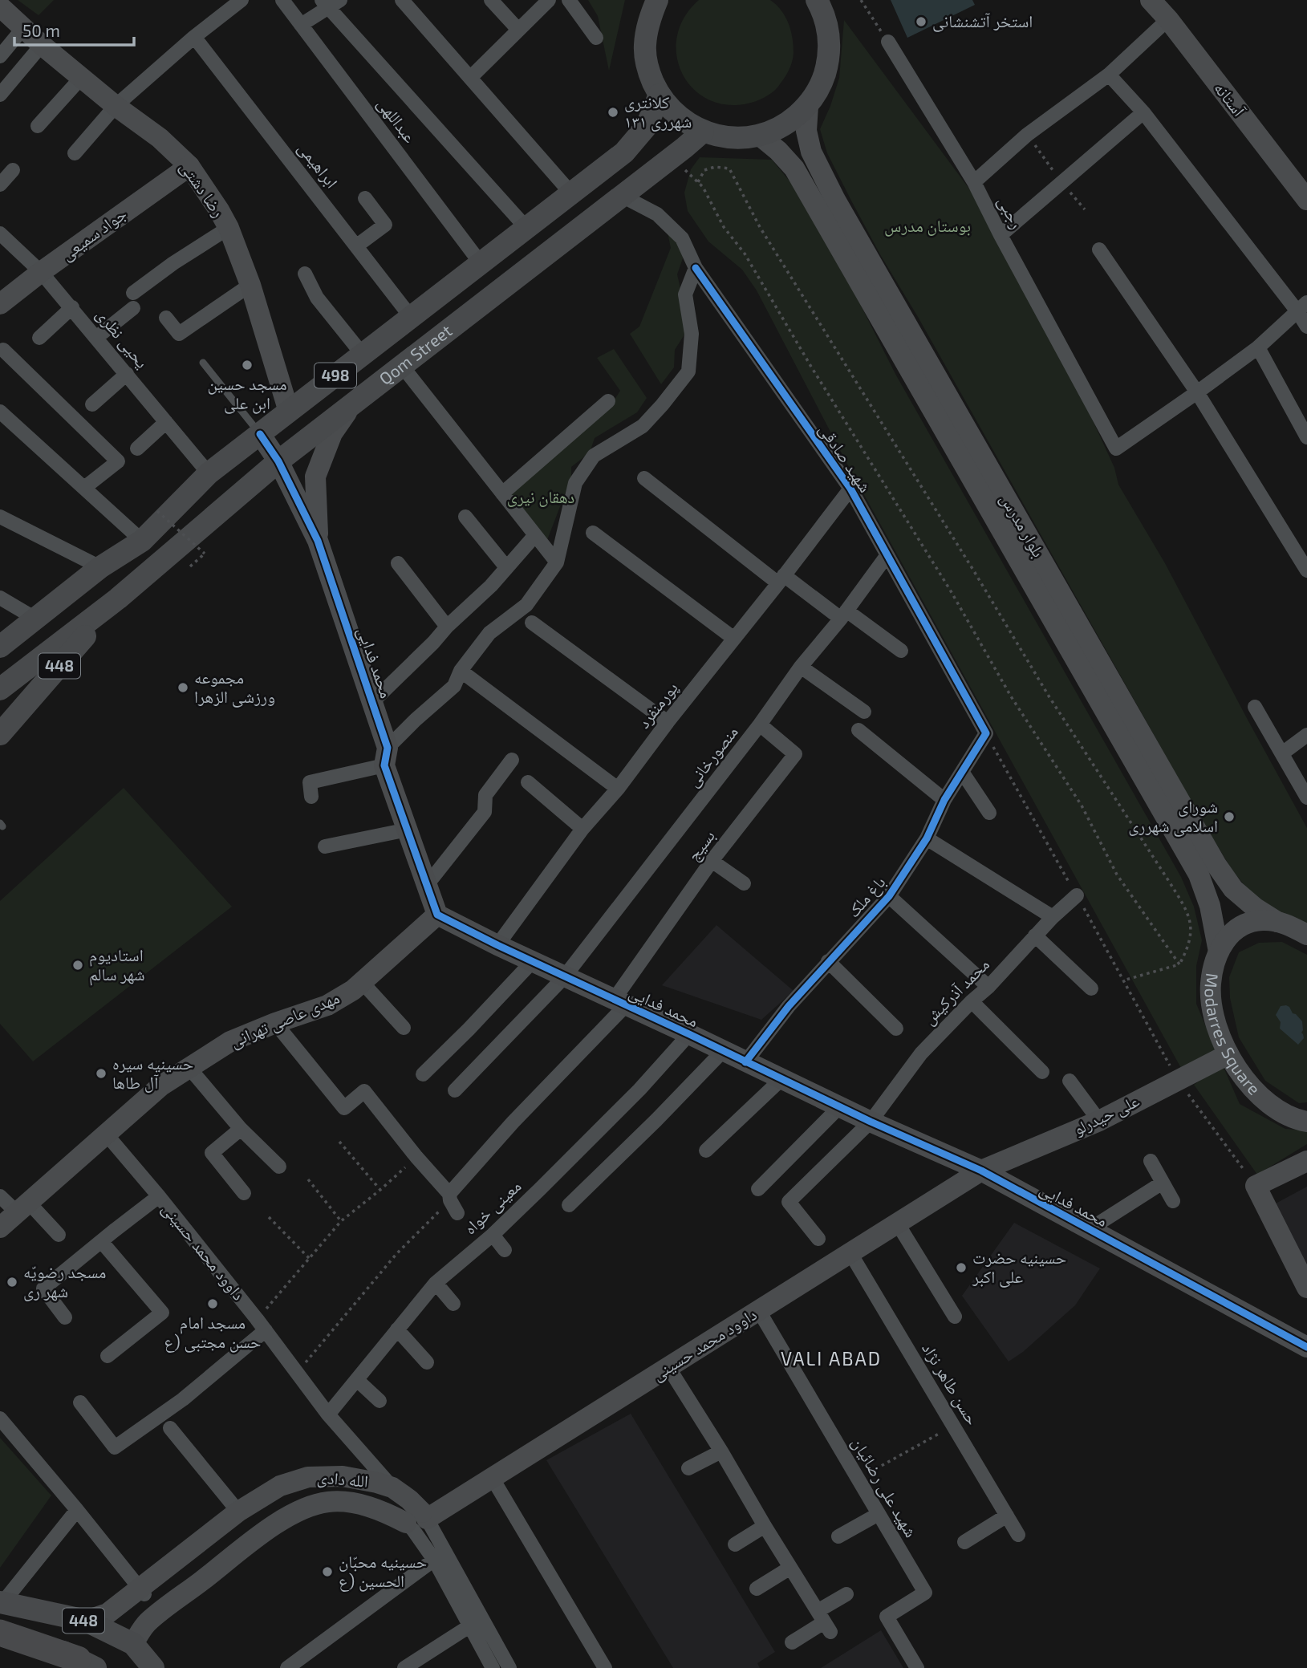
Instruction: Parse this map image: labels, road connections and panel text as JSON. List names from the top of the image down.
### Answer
{
  "streets": {
    "main road": ["Qom Street", "498", "448"],
    "street": [
      "آستانه",
      "عبداللهی",
      "ابراهیمی",
      "رضا دشتی",
      "رجبی",
      "جواد سمیعی",
      "یحیی نظری",
      "شهید صادقی",
      "بلوار مدرس",
      "محمد فدایی",
      "پورمنفرد",
      "منصورخانی",
      "بسیج",
      "باغ ملک",
      "محمد آذرکیش",
      "مهدی عاصی تهرانی",
      "Modarres Square",
      "علی حیدرلو",
      "معینی خواه",
      "داوود محمد حسینی",
      "حسن طاهر نژاد",
      "الله دادی",
      "شهید علی رضائیان"
    ]
  },
  "crossings": [
    ["عبداللهی", "Qom Street"],
    ["ابراهیمی", "Qom Street"],
    ["رضا دشتی", "جواد سمیعی"],
    ["رضا دشتی", "Qom Street"],
    ["جواد سمیعی", "یحیی نظری"],
    ["یحیی نظری", "Qom Street"],
    ["Qom Street", "شهید صادقی"],
    ["Qom Street", "محمد فدایی"],
    ["Qom Street", "448"],
    ["شهید صادقی", "پورمنفرد"],
    ["شهید صادقی", "منصورخانی"],
    ["شهید صادقی", "باغ ملک"],
    ["بلوار مدرس", "Modarres Square"],
    ["محمد فدایی", "پورمنفرد"],
    ["محمد فدایی", "منصورخانی"],
    ["محمد فدایی", "بسیج"],
    ["محمد فدایی", "باغ ملک"],
    ["محمد فدایی", "محمد آذرکیش"],
    ["محمد فدایی", "مهدی عاصی تهرانی"],
    ["محمد فدایی", "علی حیدرلو"],
    ["محمد فدایی", "معینی خواه"],
    ["محمد فدایی", "داوود محمد حسینی"],
    ["448", "الله دادی"],
    ["منصورخانی", "بسیج"],
    ["مهدی عاصی تهرانی", "داوود محمد حسینی"],
    ["Modarres Square", "علی حیدرلو"],
    ["علی حیدرلو", "داوود محمد حسینی"],
    ["معینی خواه", "داوود محمد حسینی"],
    ["داوود محمد حسینی", "حسن طاهر نژاد"],
    ["داوود محمد حسینی", "الله دادی"],
    ["داوود محمد حسینی", "شهید علی رضائیان"]
  ],
  "districts": ["VALI ABAD"],
  "parks": ["بوستان مدرس", "دهقان نیری"],
  "places": [
    "استخر آتشنشانی",
    "کلانتری ۱۳۱ شهرری",
    "مسجد حسین ابن علی",
    "مجموعه ورزشی الزهرا",
    "شورای اسلامی شهرری",
    "استادیوم شهر سالم",
    "حسینیه سیره آل طاها",
    "حسینیه حضرت علی اکبر",
    "مسجد رضویّه شهر ری",
    "مسجد امام حسن مجتبی (ع",
    "حسینیه محبّان الحسین (ع"
  ],
  "scale_bar": "50 m"
}
